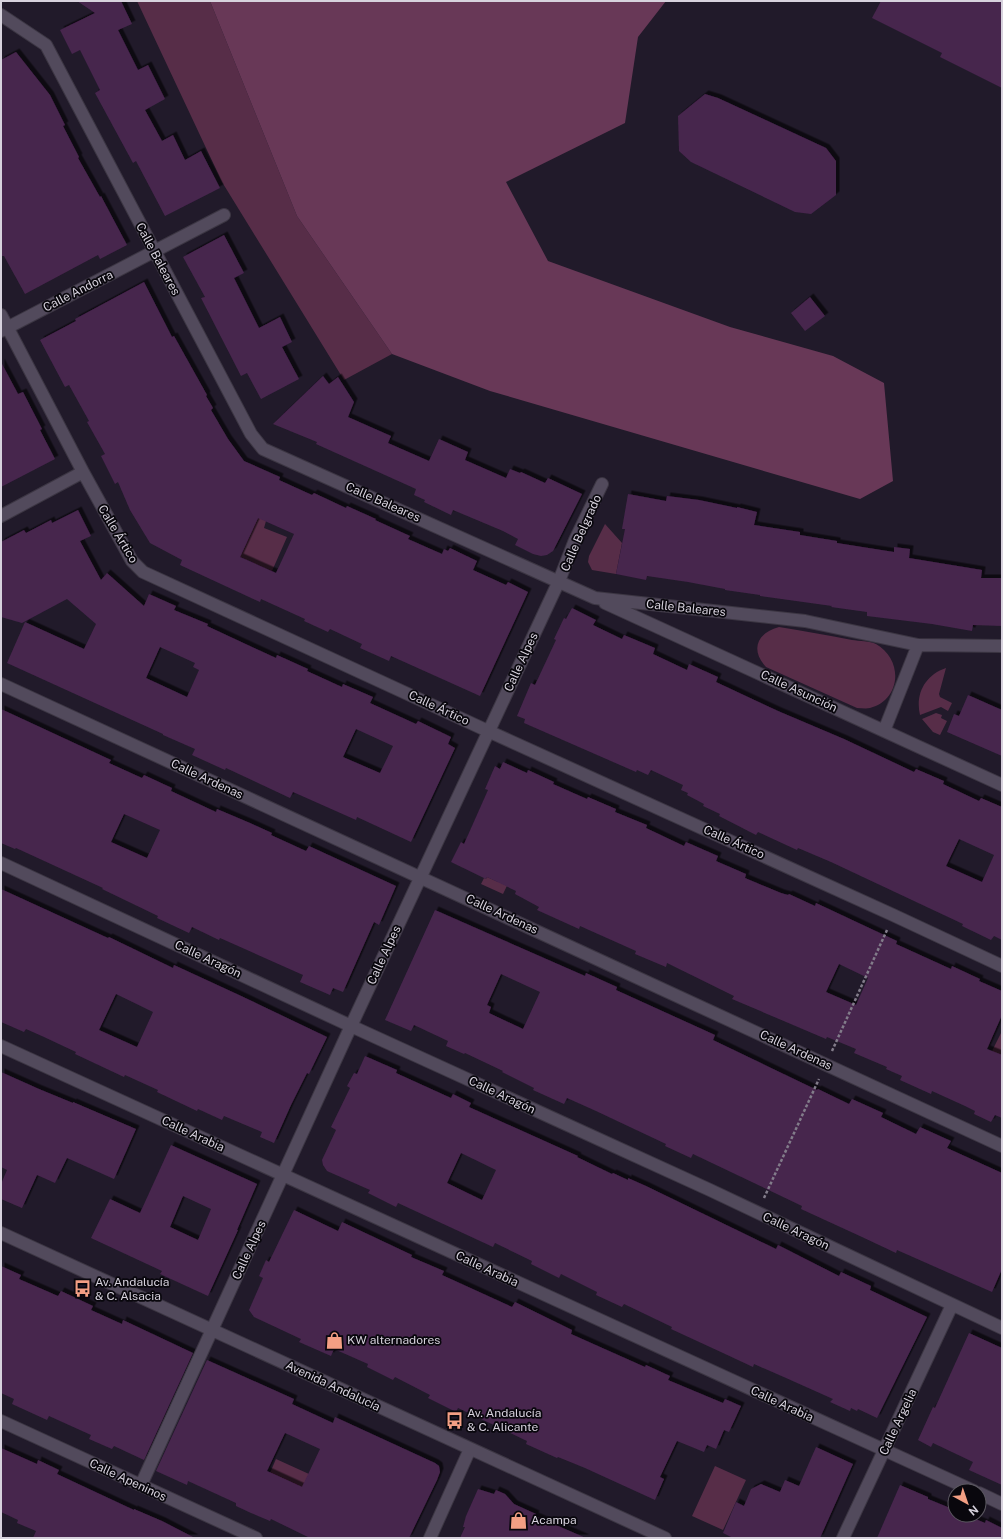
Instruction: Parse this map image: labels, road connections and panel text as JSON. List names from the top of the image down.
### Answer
{
  "streets": {
    "street": [
      "Calle Baleares",
      "Calle Andorra",
      "Calle Belgrado",
      "Calle Ártico",
      "Calle Alpes",
      "Calle Asunción",
      "Calle Ardenas",
      "Calle Aragón",
      "Calle Arabia",
      "Avenida Andalucía",
      "Calle Argelia",
      "Calle Apeninos"
    ]
  },
  "crossings": [
    ["Calle Baleares", "Calle Andorra"],
    ["Calle Baleares", "Calle Belgrado"],
    ["Calle Baleares", "Calle Alpes"],
    ["Calle Baleares", "Calle Asunción"],
    ["Calle Andorra", "Calle Ártico"],
    ["Calle Belgrado", "Calle Alpes"],
    ["Calle Ártico", "Calle Alpes"],
    ["Calle Alpes", "Calle Ardenas"],
    ["Calle Alpes", "Calle Aragón"],
    ["Calle Alpes", "Calle Arabia"],
    ["Calle Alpes", "Avenida Andalucía"],
    ["Calle Alpes", "Calle Apeninos"],
    ["Calle Aragón", "Calle Argelia"],
    ["Calle Arabia", "Calle Argelia"]
  ],
  "places": {
    "bus stop": ["Av. Andalucía & C. Alsacia", "Av. Andalucía & C. Alicante"],
    "shop": ["KW alternadores", "Acampa"]
  },
  "north": "bottom right"
}
